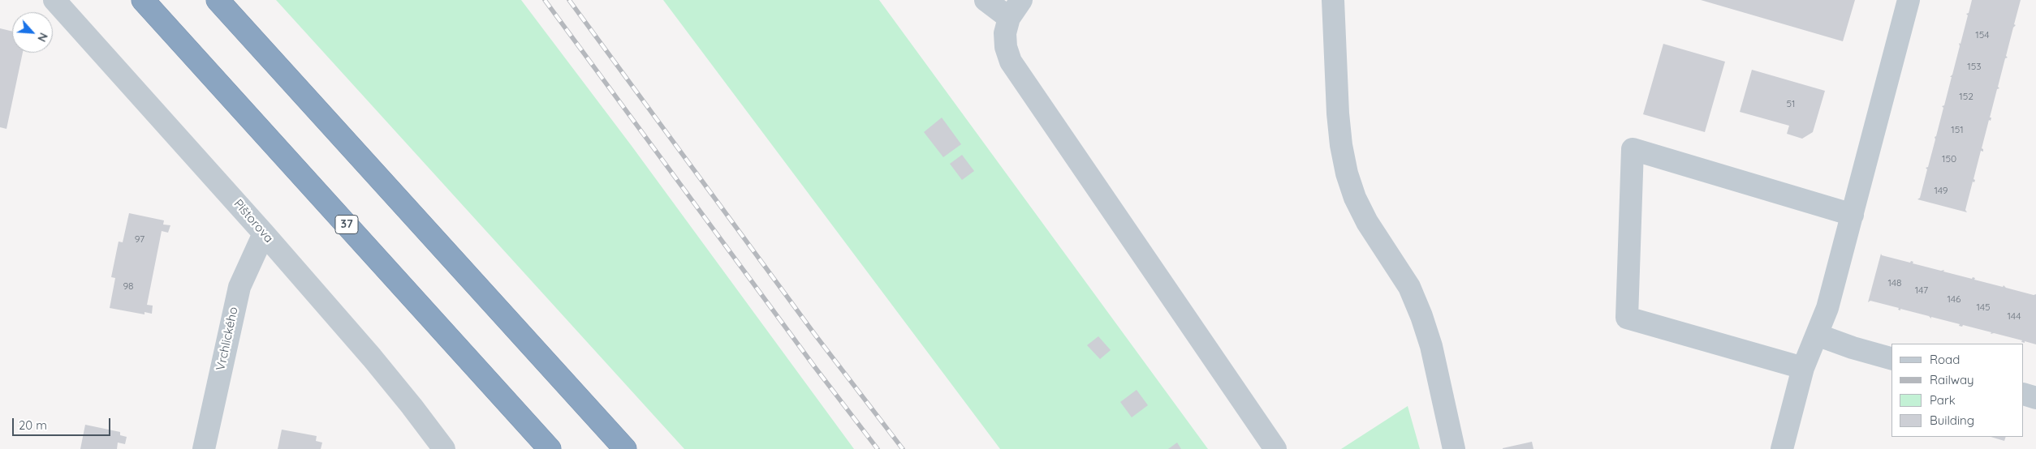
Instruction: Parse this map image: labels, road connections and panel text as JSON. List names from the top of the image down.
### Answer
{
  "streets": {
    "highway": ["37"],
    "street": ["Pištorova", "Vrchlického"]
  },
  "crossings": [
    ["Pištorova", "Vrchlického"]
  ],
  "house_numbers": [
    "154",
    "153",
    "152",
    "51",
    "151",
    "150",
    "149",
    "97",
    "148",
    "98",
    "147",
    "146",
    "145",
    "144"
  ],
  "legend": [
    "Road",
    "Railway",
    "Park",
    "Building"
  ],
  "scale_bar": "20 m",
  "north": "bottom right"
}
